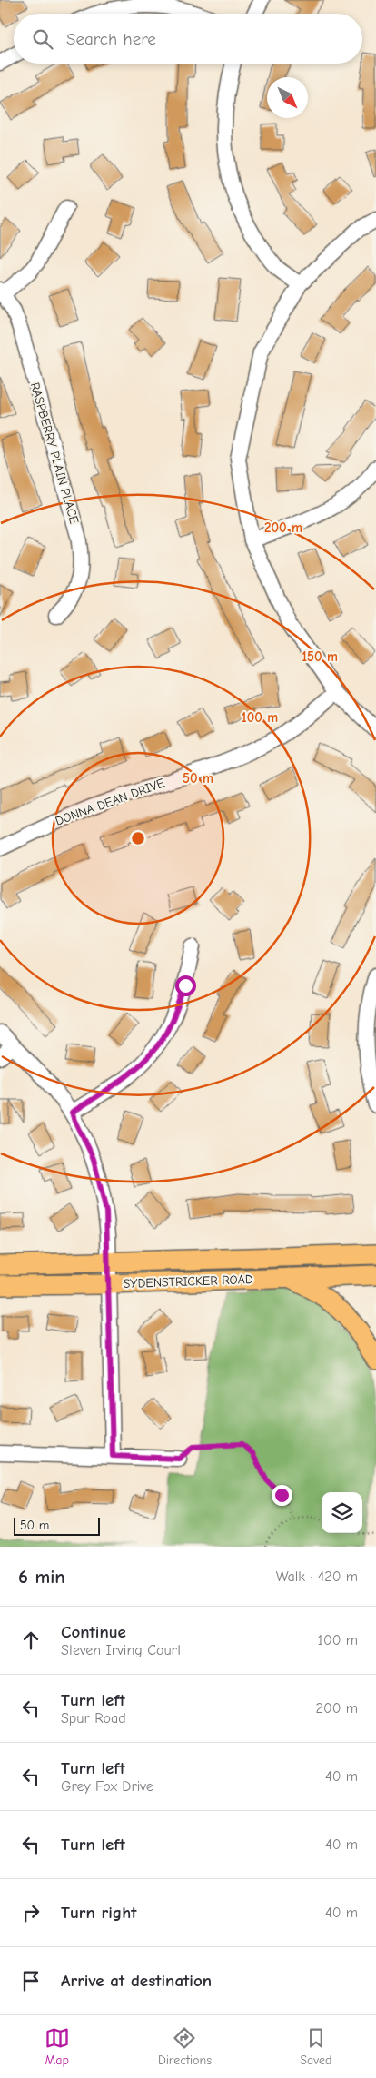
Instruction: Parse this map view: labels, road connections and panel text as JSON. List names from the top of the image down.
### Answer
{
  "streets": {
    "main road": ["SYDENSTRICKER ROAD"],
    "street": ["RASPBERRY PLAIN PLACE", "DONNA DEAN DRIVE"]
  },
  "scale_bar": "50 m",
  "north": "bottom right",
  "page": {
    "search": "Search here",
    "scale": "50 m",
    "heading": ["6 min", "Walk · 420 m"],
    "list": [
      ["Continue", "Steven Irving Court", "100 m"],
      ["Turn left", "Spur Road", "200 m"],
      ["Turn left", "Grey Fox Drive", "40 m"],
      ["Turn left", "40 m"],
      ["Turn right", "40 m"],
      "Arrive at destination"
    ],
    "nav": ["Map", "Directions", "Saved"]
  },
  "rings": [
    "200 m",
    "150 m",
    "100 m",
    "50 m"
  ]
}
